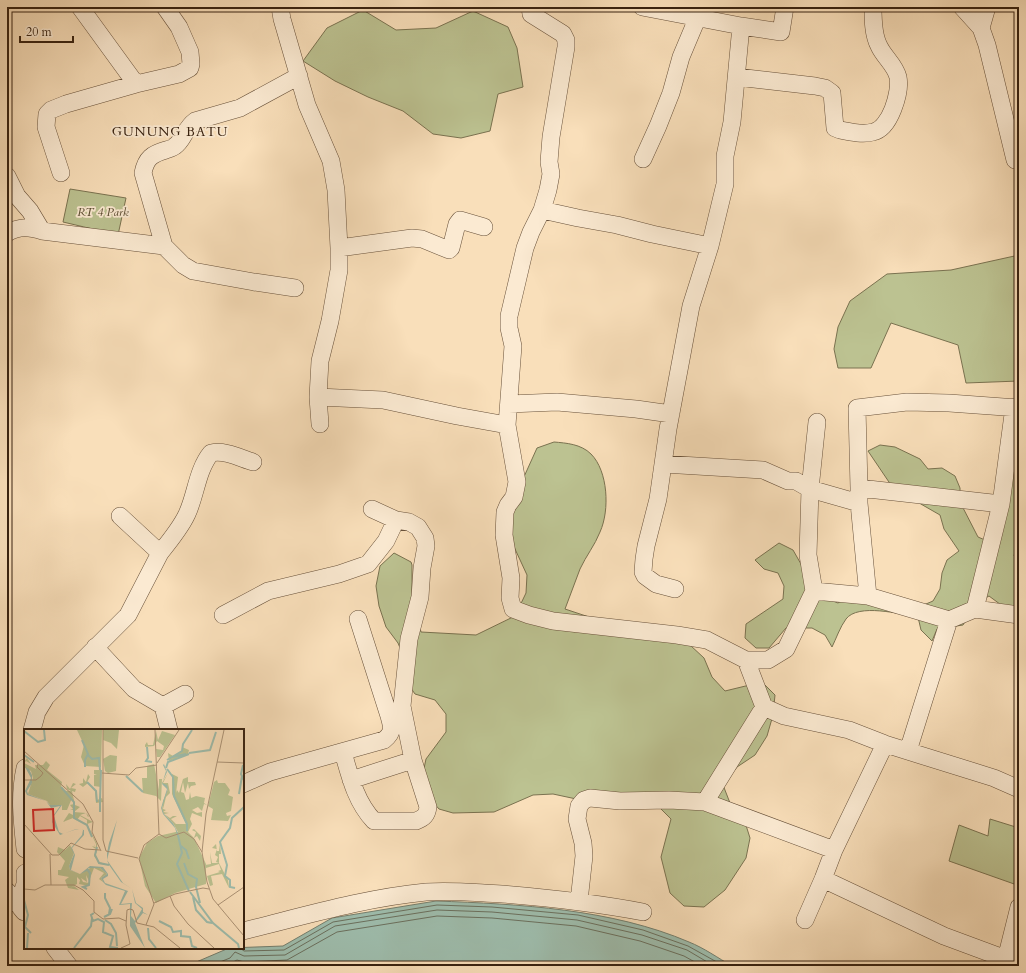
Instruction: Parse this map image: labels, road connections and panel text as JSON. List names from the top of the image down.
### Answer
{
  "districts": ["GUNUNG BATU"],
  "parks": ["RT 4 Park"],
  "scale_bar": "20 m"
}
